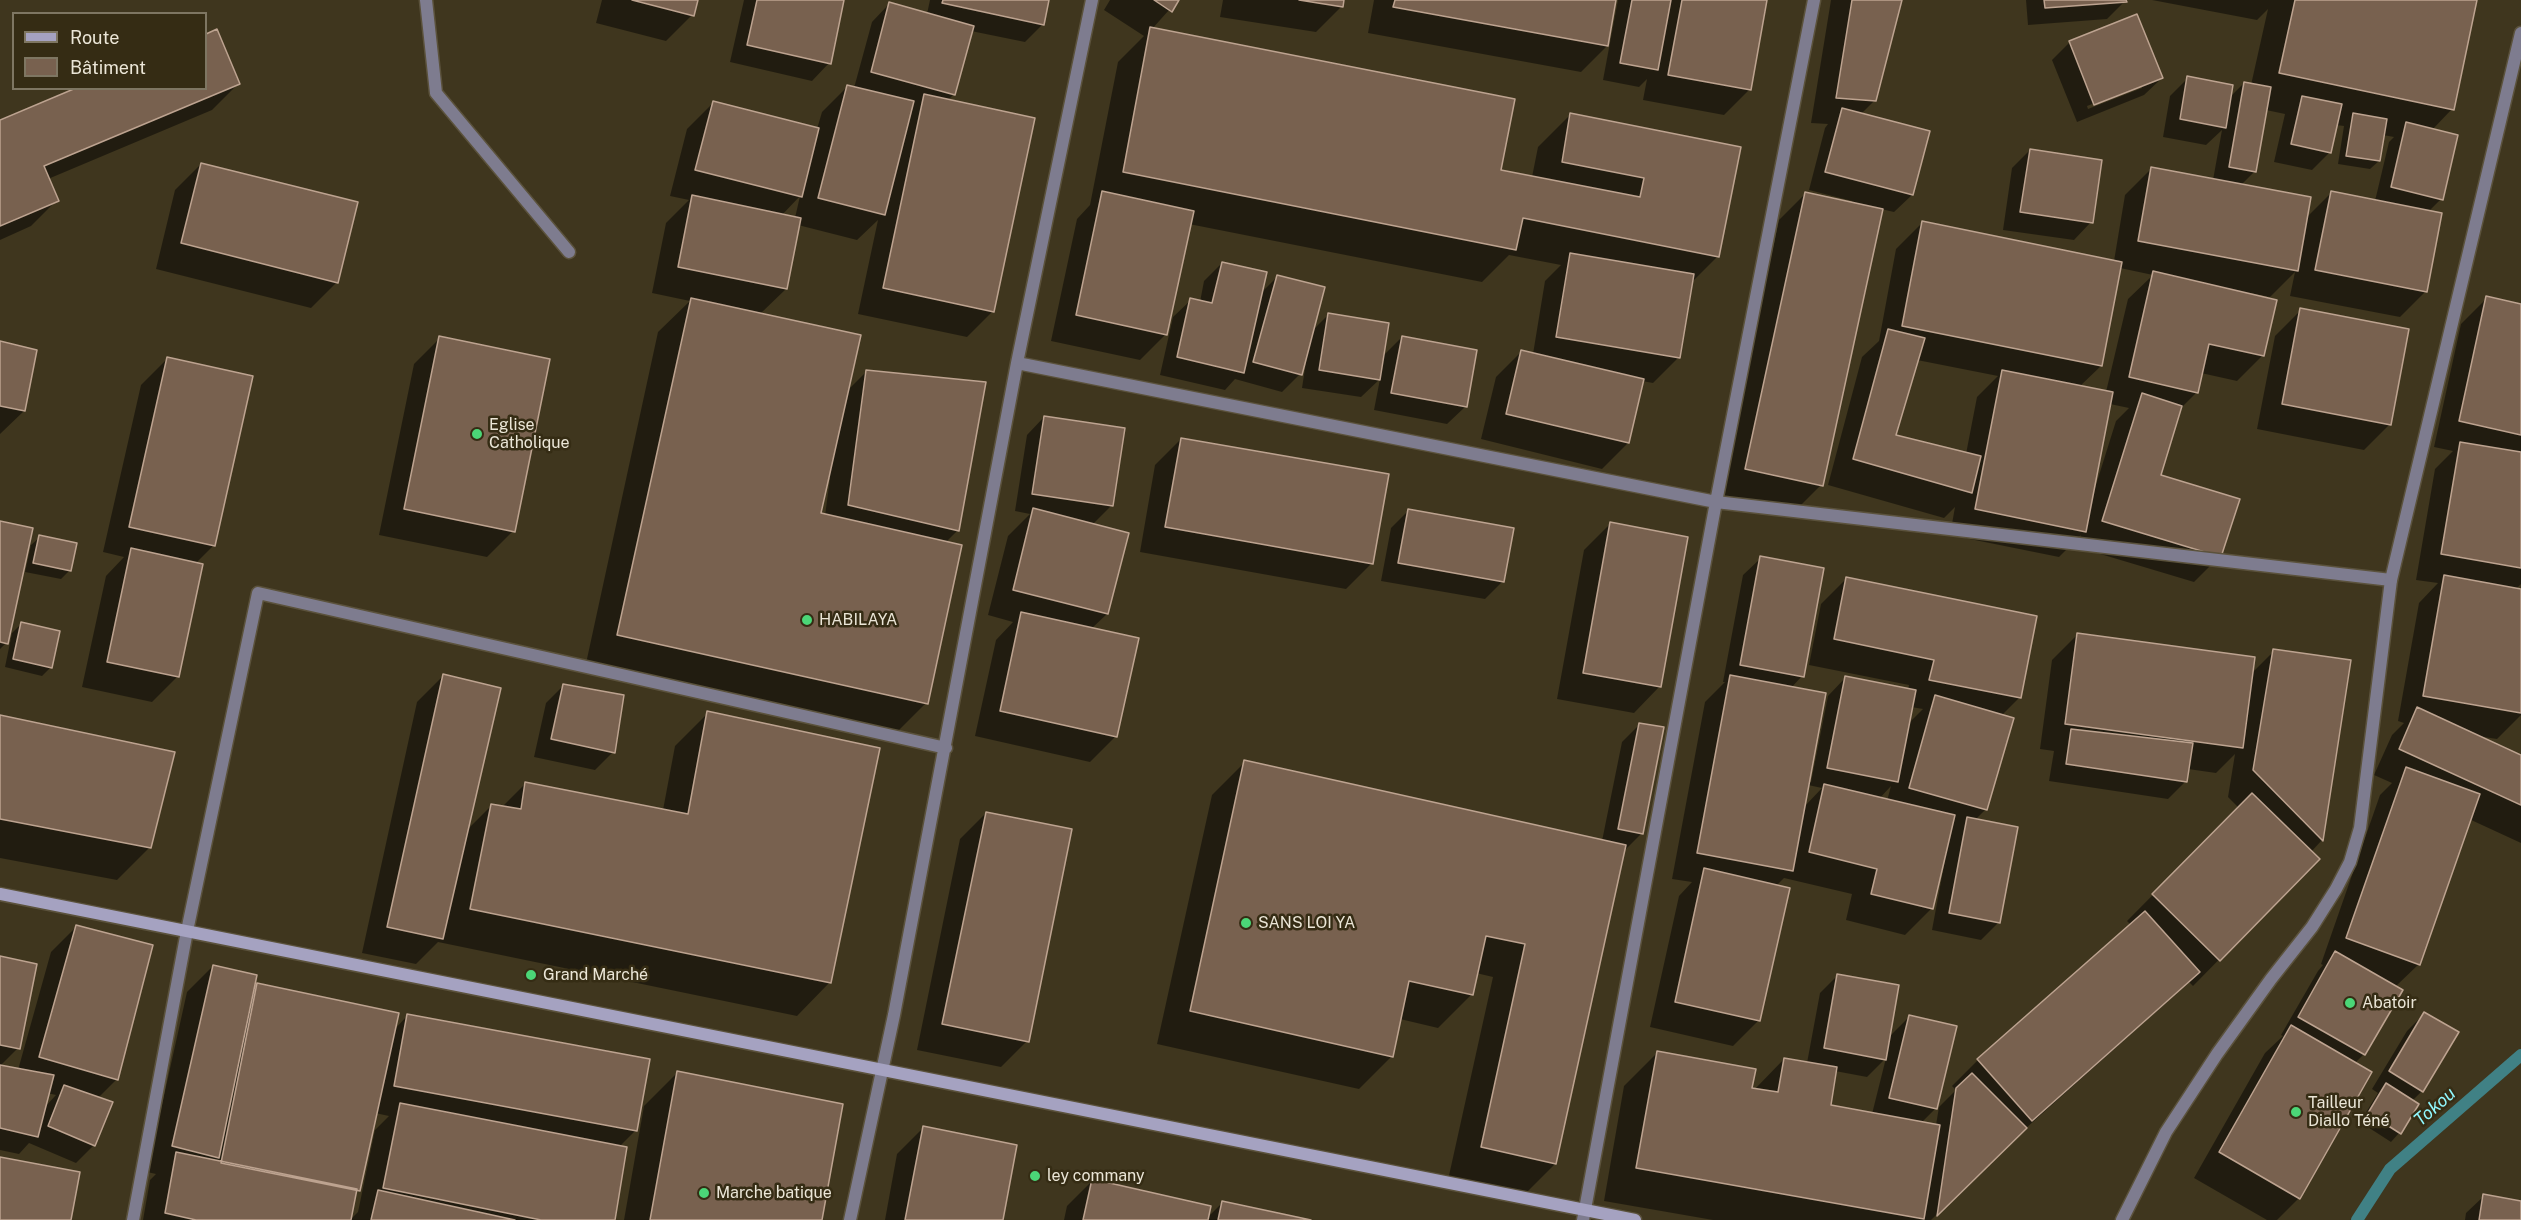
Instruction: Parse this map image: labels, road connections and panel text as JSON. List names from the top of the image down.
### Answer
{
  "water": ["Tokou"],
  "places": [
    "Eglise Catholique",
    "HABILAYA",
    "SANS LOI YA",
    "Grand Marché",
    "Abatoir",
    "Tailleur Diallo Téné",
    "ley commany",
    "Marche batique"
  ],
  "legend": ["Route", "Bâtiment"]
}
